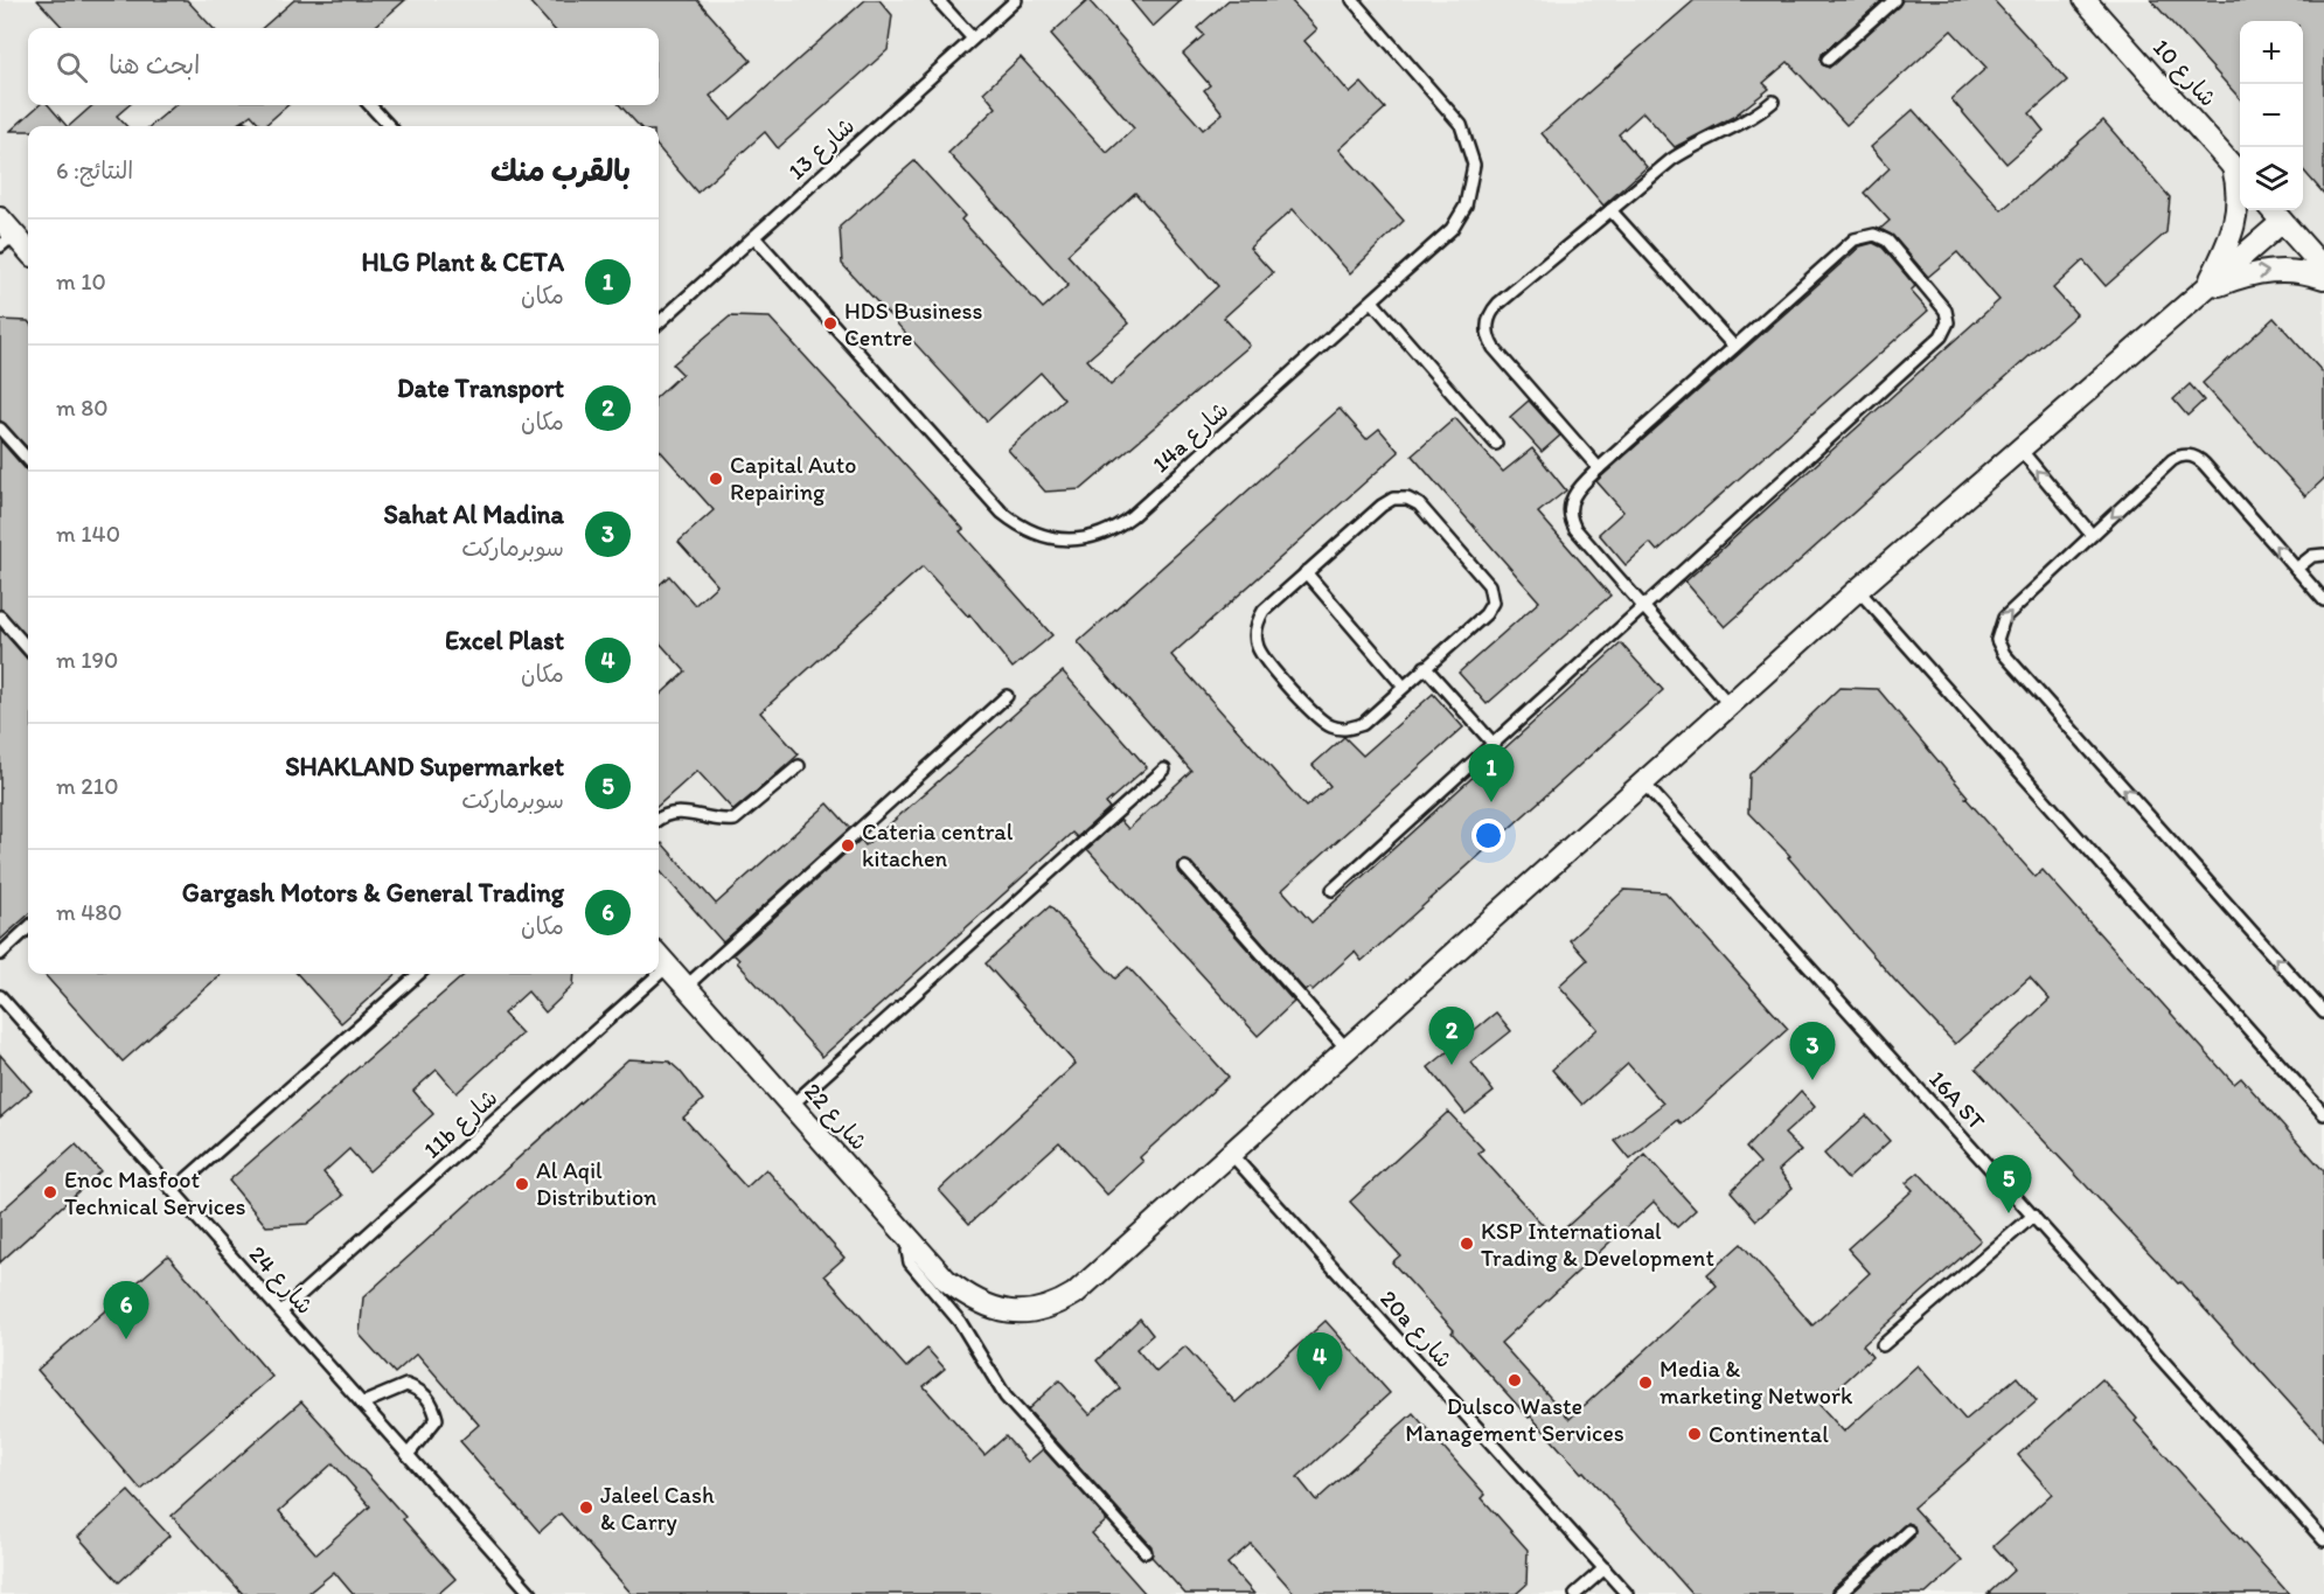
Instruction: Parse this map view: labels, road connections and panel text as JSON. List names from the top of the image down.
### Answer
{
  "streets": {
    "street": ["شارع 10", "شارع 22"],
    "lane": [
      "شارع 13",
      "14a شارع",
      "16A ST",
      "11b شارع",
      "شارع 24",
      "20a شارع"
    ]
  },
  "crossings": [
    ["شارع 13", "14a شارع"],
    ["شارع 22", "20a شارع"],
    ["11b شارع", "شارع 24"]
  ],
  "places": [
    "HDS Business Centre",
    "Capital Auto Repairing",
    "Cateria central kitachen",
    "Al Aqil Distribution",
    "Enoc Masfoot Technical Services",
    "KSP International Trading & Development",
    "Dulsco Waste Management Services",
    "Media & marketing Network",
    "Continental",
    "Jaleel Cash & Carry"
  ],
  "page": {
    "map_buttons": ["+", "−"],
    "search": "ابحث هنا",
    "heading": ["بالقرب منك", "النتائج: 6"],
    "list": [
      {
        "mark": "1",
        "name": "HLG Plant & CETA",
        "note": "مكان",
        "value": "10 m"
      },
      {
        "mark": "2",
        "name": "Date Transport",
        "note": "مكان",
        "value": "80 m"
      },
      {
        "mark": "3",
        "name": "Sahat Al Madina",
        "note": "سوبرماركت",
        "value": "140 m"
      },
      {
        "mark": "4",
        "name": "Excel Plast",
        "note": "مكان",
        "value": "190 m"
      },
      {
        "mark": "5",
        "name": "SHAKLAND Supermarket",
        "note": "سوبرماركت",
        "value": "210 m"
      },
      {
        "mark": "6",
        "name": "Gargash Motors & General Trading",
        "note": "مكان",
        "value": "480 m"
      }
    ],
    "pins": [
      "1",
      "2",
      "3",
      "5",
      "6",
      "4"
    ]
  }
}
